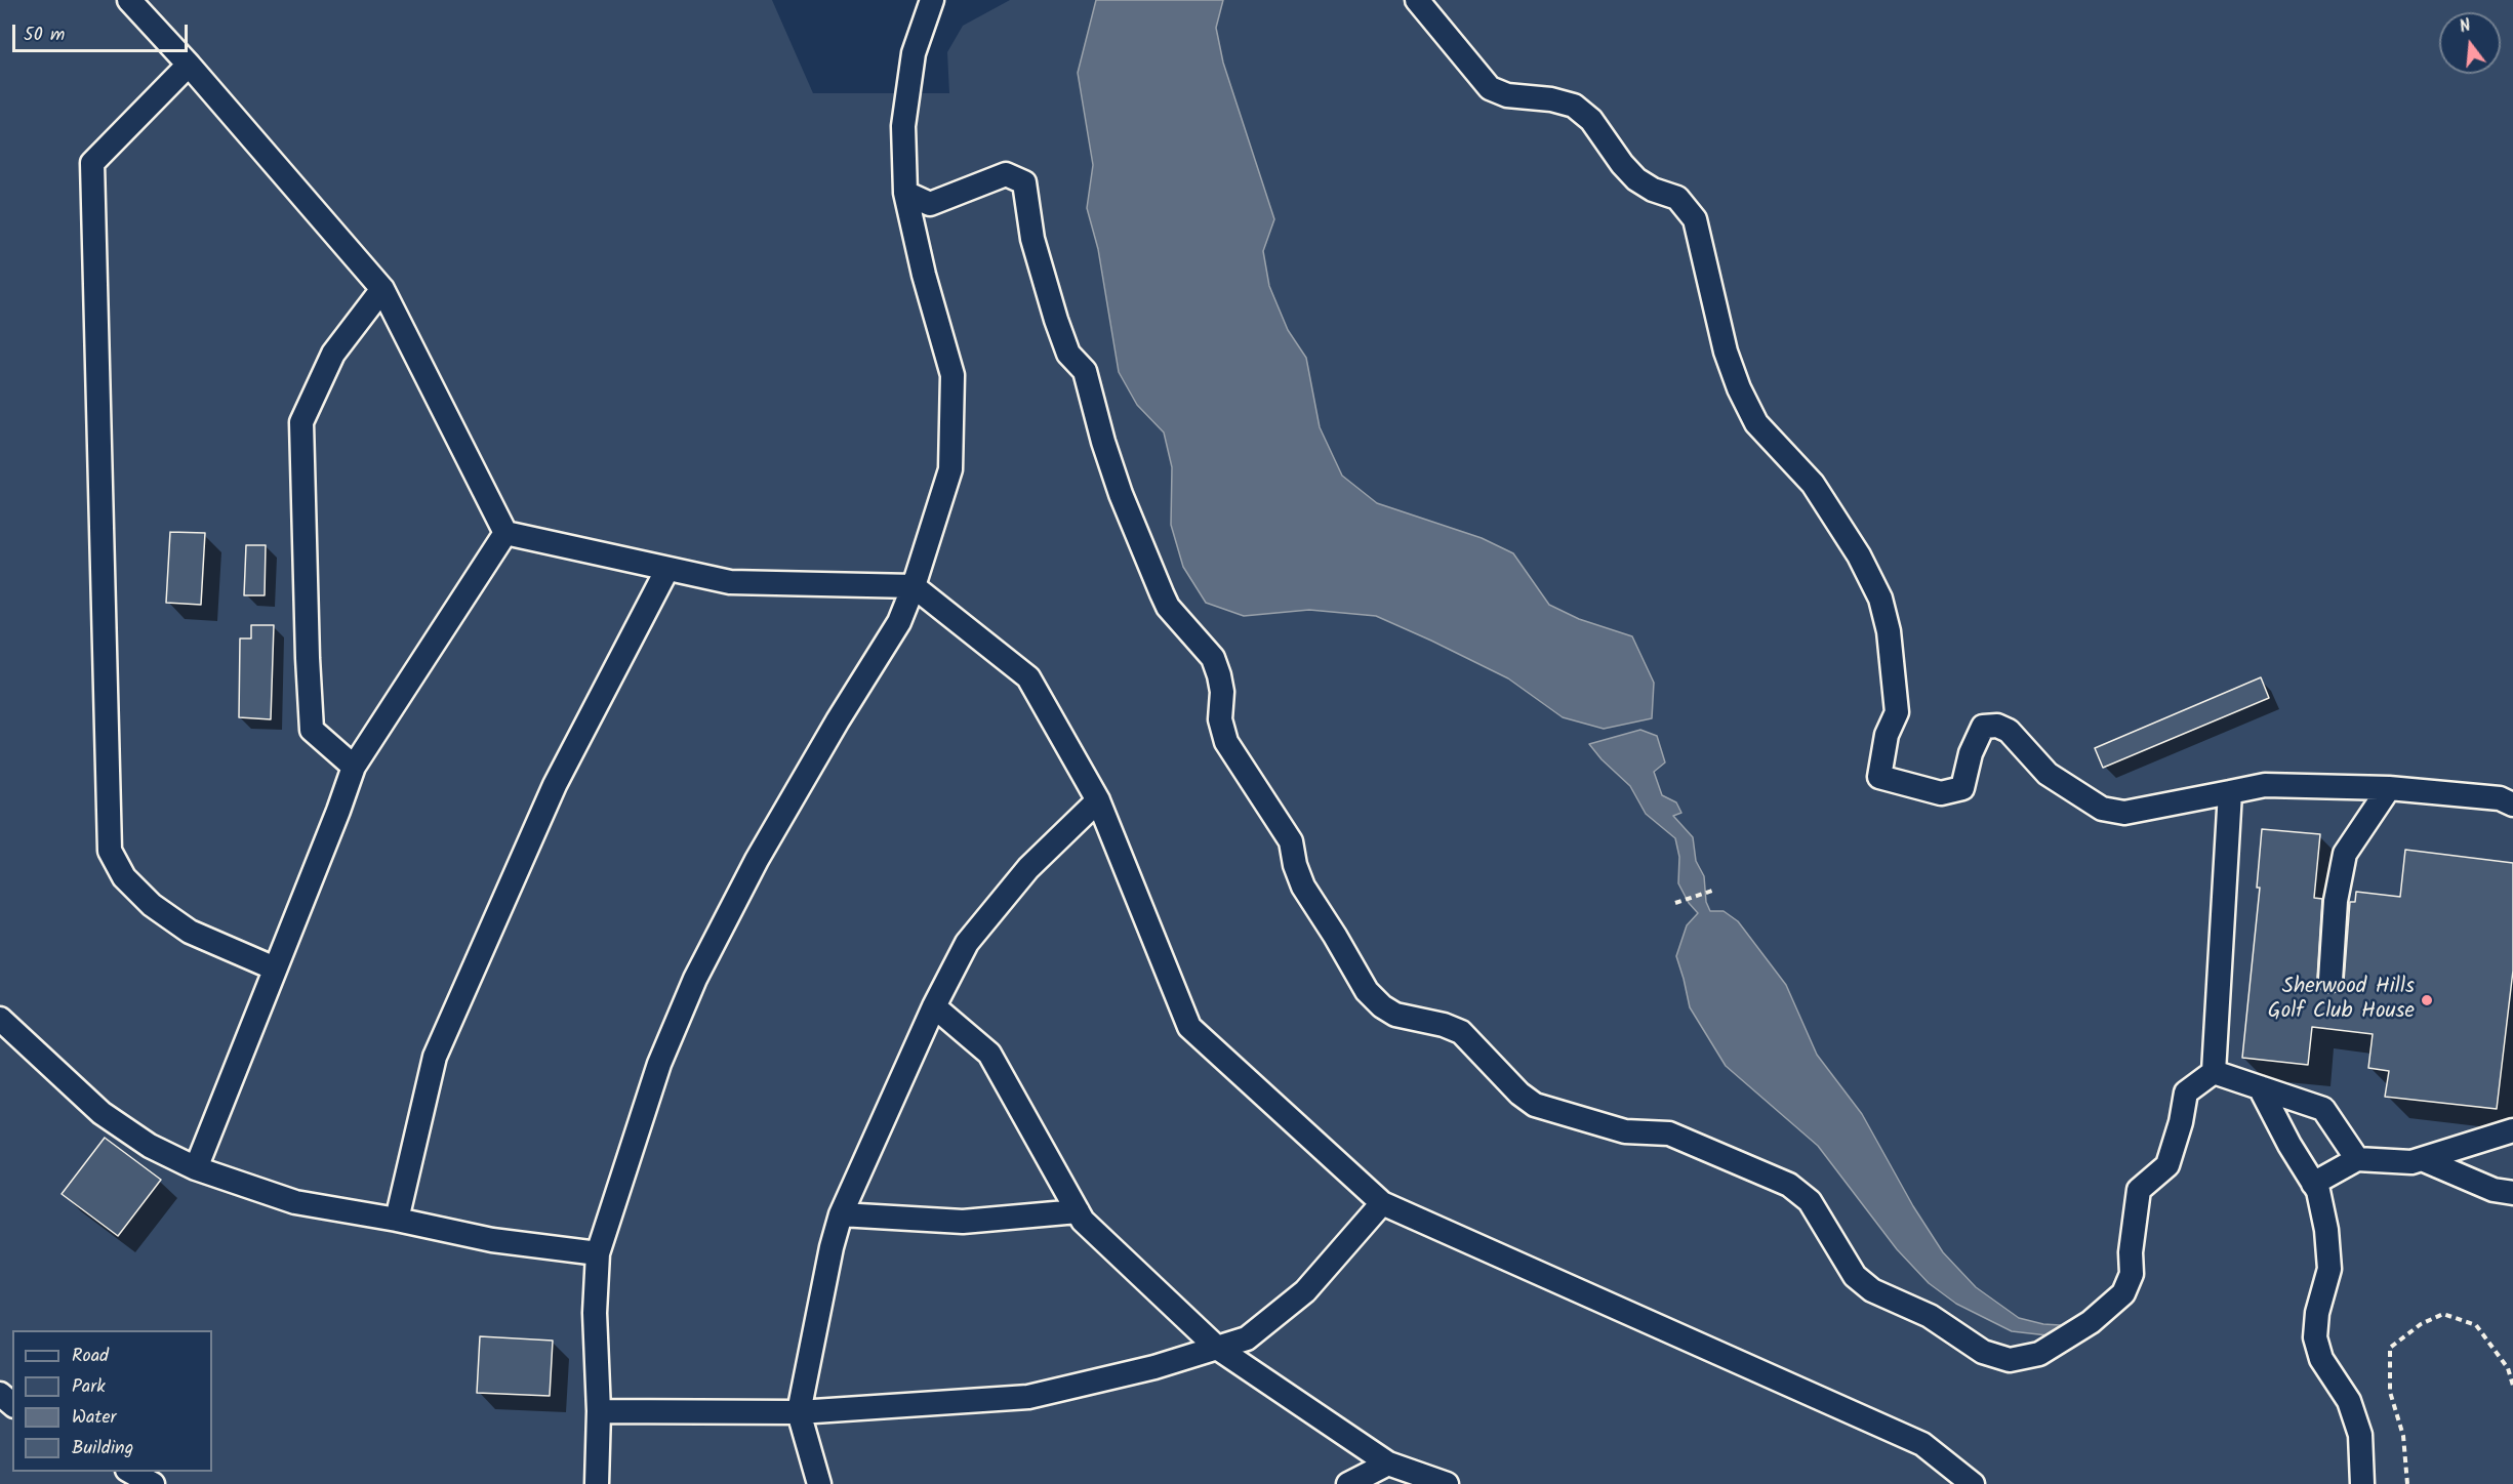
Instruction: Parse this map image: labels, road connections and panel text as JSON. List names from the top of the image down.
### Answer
{
  "places": ["Sherwood Hills Golf Club House"],
  "legend": [
    "Road",
    "Park",
    "Water",
    "Building"
  ],
  "scale_bar": "50 m",
  "north": "top"
}
